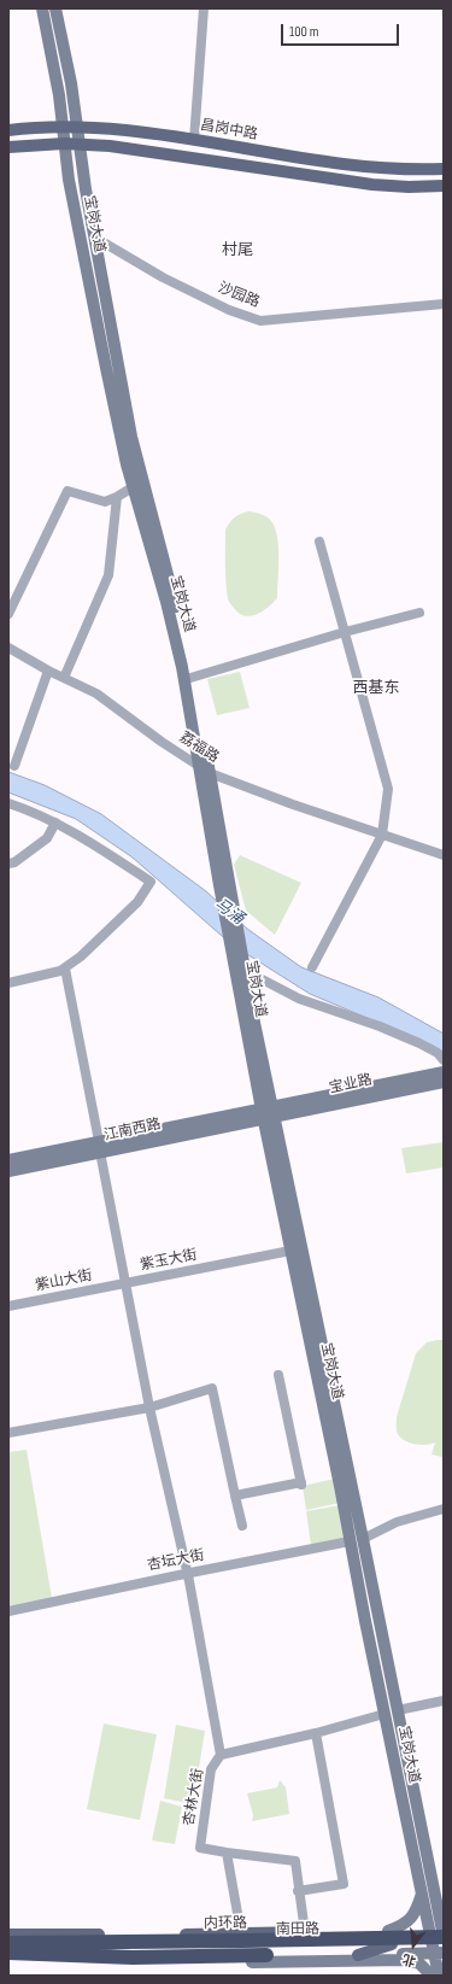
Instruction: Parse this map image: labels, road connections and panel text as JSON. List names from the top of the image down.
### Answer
{
  "streets": {
    "highway": ["内环路"],
    "main road": [
      "昌岗中路",
      "宝岗大道",
      "宝业路",
      "江南西路",
      "南田路"
    ],
    "street": [
      "沙园路",
      "荔福路",
      "紫玉大街",
      "紫山大街",
      "杏坛大街",
      "杏林大街"
    ]
  },
  "crossings": [
    ["昌岗中路", "宝岗大道"],
    ["宝岗大道", "沙园路"],
    ["宝岗大道", "荔福路"],
    ["宝岗大道", "宝业路"],
    ["宝岗大道", "江南西路"],
    ["宝岗大道", "紫玉大街"],
    ["宝岗大道", "杏坛大街"],
    ["宝岗大道", "杏林大街"],
    ["宝岗大道", "内环路"],
    ["宝岗大道", "南田路"],
    ["宝业路", "江南西路"],
    ["江南西路", "紫玉大街"],
    ["紫玉大街", "紫山大街"],
    ["内环路", "南田路"]
  ],
  "districts": ["村尾", "西基东"],
  "water": ["马涌"],
  "scale_bar": "100 m",
  "north": "bottom"
}
